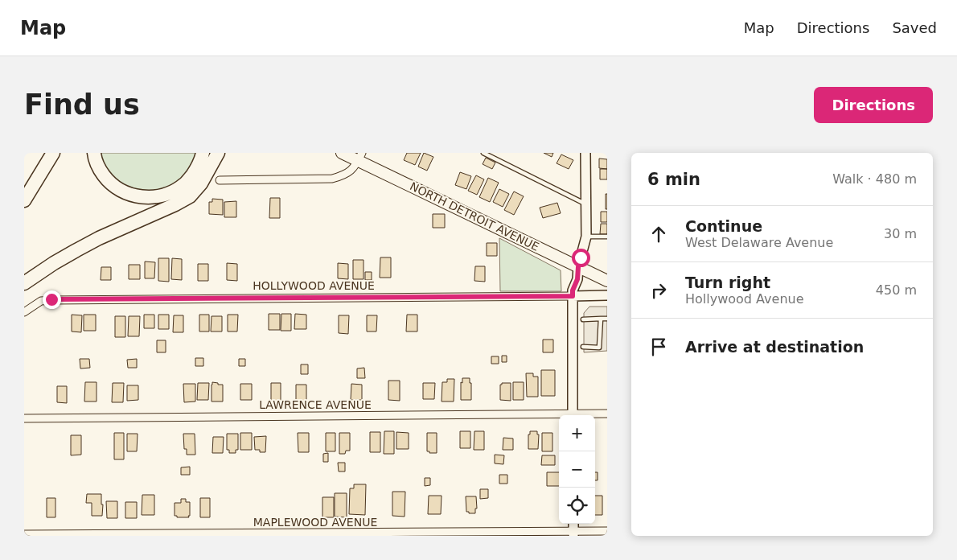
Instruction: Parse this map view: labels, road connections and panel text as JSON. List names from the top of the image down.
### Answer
{
  "streets": {
    "main road": ["NORTH DETROIT AVENUE"],
    "street": ["HOLLYWOOD AVENUE", "LAWRENCE AVENUE", "MAPLEWOOD AVENUE"]
  },
  "page": {
    "header": "Map",
    "nav": ["Map", "Directions", "Saved"],
    "buttons": "Directions",
    "title": "Find us",
    "heading": ["6 min", "Walk · 480 m"],
    "list": [
      ["Continue", "West Delaware Avenue", "30 m"],
      ["Turn right", "Hollywood Avenue", "450 m"],
      "Arrive at destination"
    ],
    "map_buttons": ["+", "−"]
  }
}
